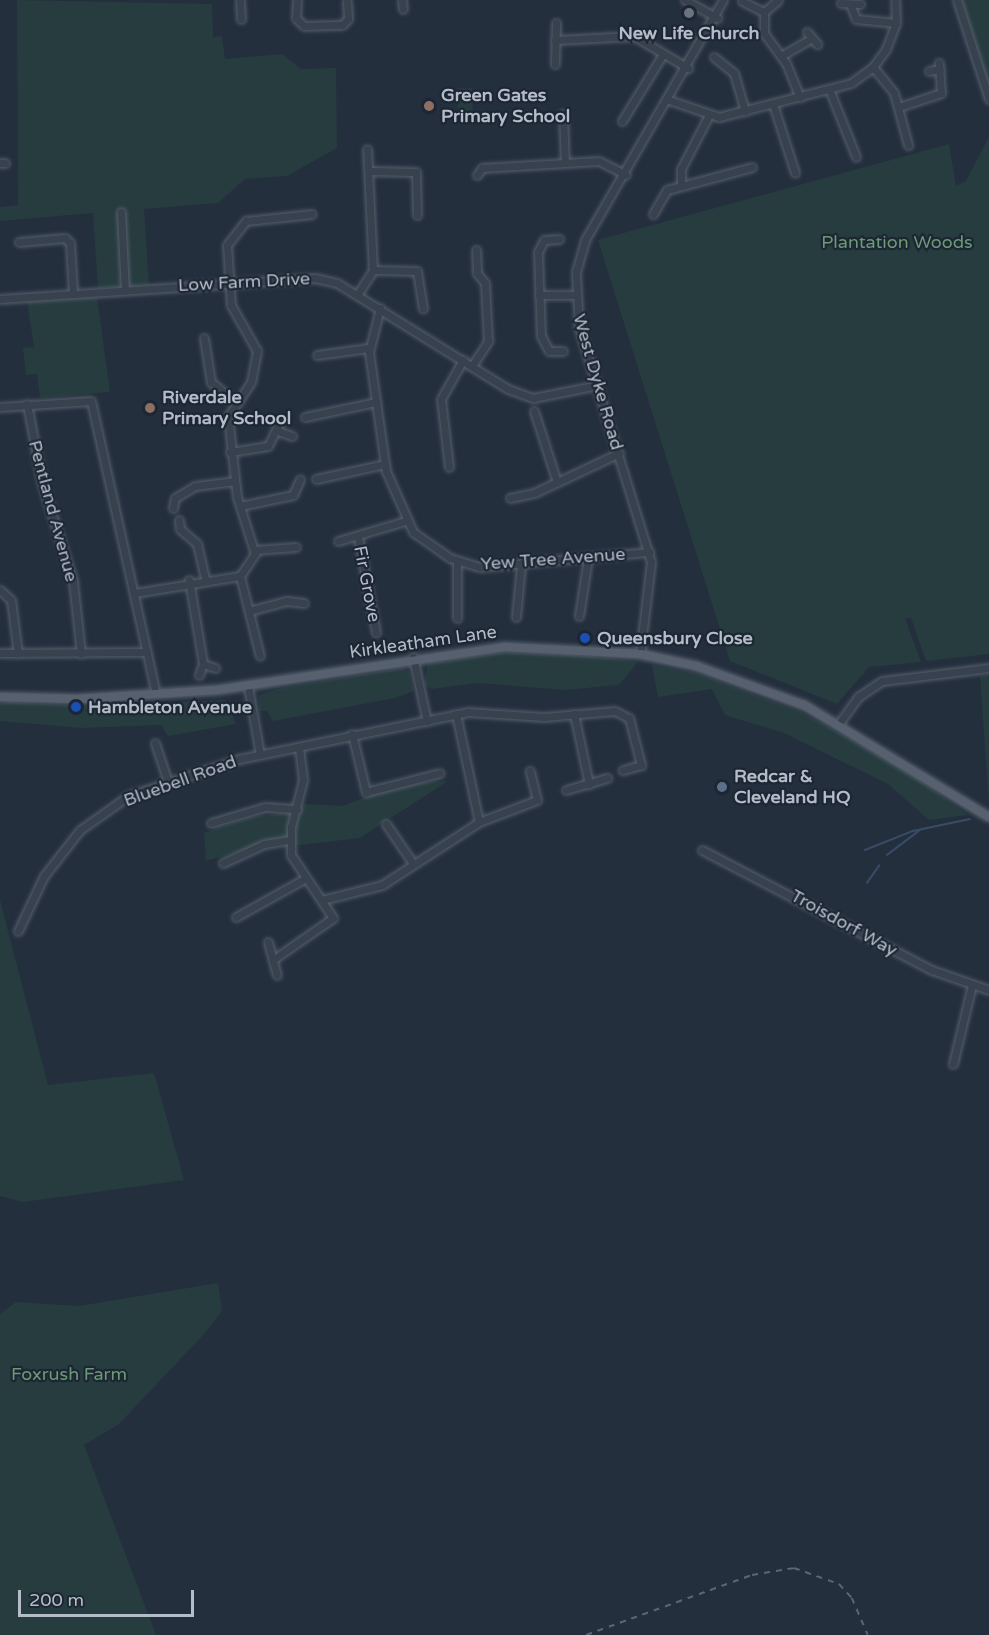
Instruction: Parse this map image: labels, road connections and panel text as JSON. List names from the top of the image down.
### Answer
{
  "streets": {
    "main road": ["Kirkleatham Lane"],
    "street": [
      "Low Farm Drive",
      "West Dyke Road",
      "Pentland Avenue",
      "Yew Tree Avenue",
      "Fir Grove",
      "Bluebell Road",
      "Troisdorf Way"
    ]
  },
  "crossings": [
    ["Low Farm Drive", "West Dyke Road"],
    ["West Dyke Road", "Yew Tree Avenue"],
    ["West Dyke Road", "Kirkleatham Lane"]
  ],
  "parks": ["Plantation Woods", "Foxrush Farm"],
  "places": [
    "New Life Church",
    "Green Gates Primary School",
    "Riverdale Primary School",
    "Queensbury Close",
    "Hambleton Avenue",
    "Redcar & Cleveland HQ"
  ],
  "scale_bar": "200 m"
}
